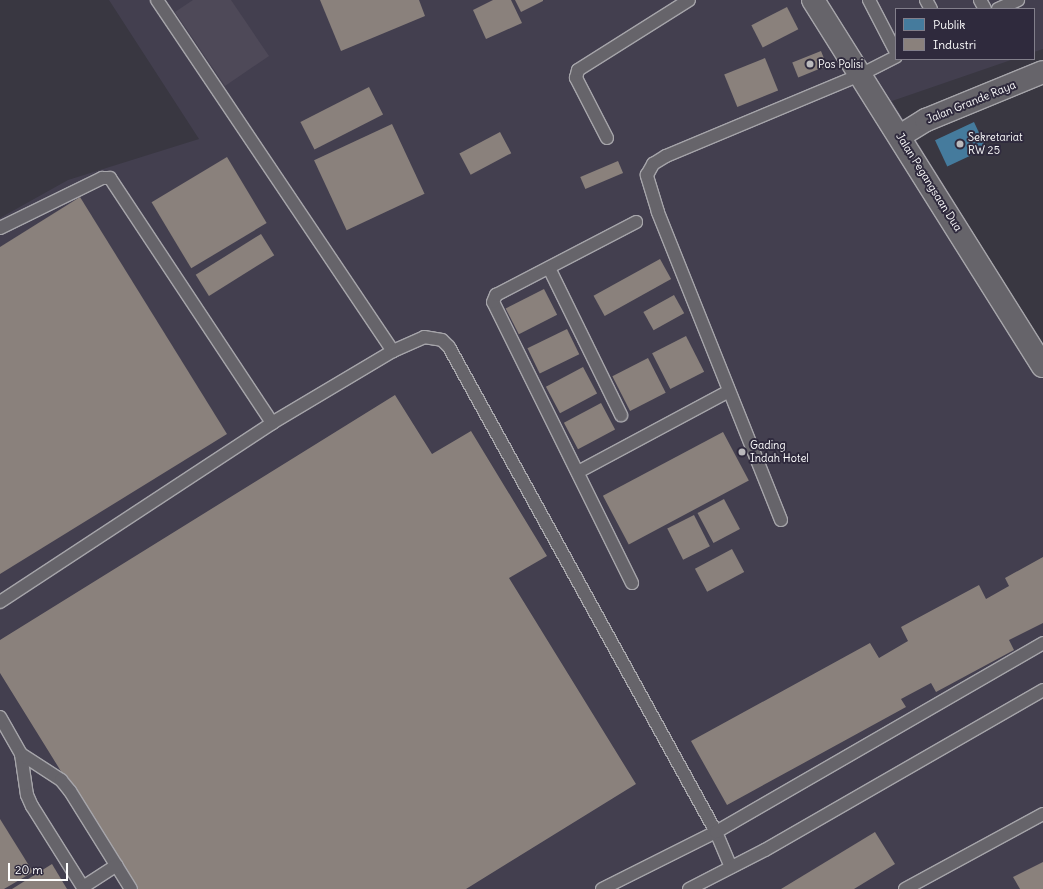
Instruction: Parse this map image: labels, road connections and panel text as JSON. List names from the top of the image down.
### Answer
{
  "streets": {
    "main road": ["Jalan Grande Raya", "Jalan Pegangsaan Dua"]
  },
  "crossings": [
    ["Jalan Grande Raya", "Jalan Pegangsaan Dua"]
  ],
  "places": ["Pos Polisi", "Sekretariat RW 25", "Gading Indah Hotel"],
  "legend": ["Publik", "Industri"],
  "scale_bar": "20 m"
}
